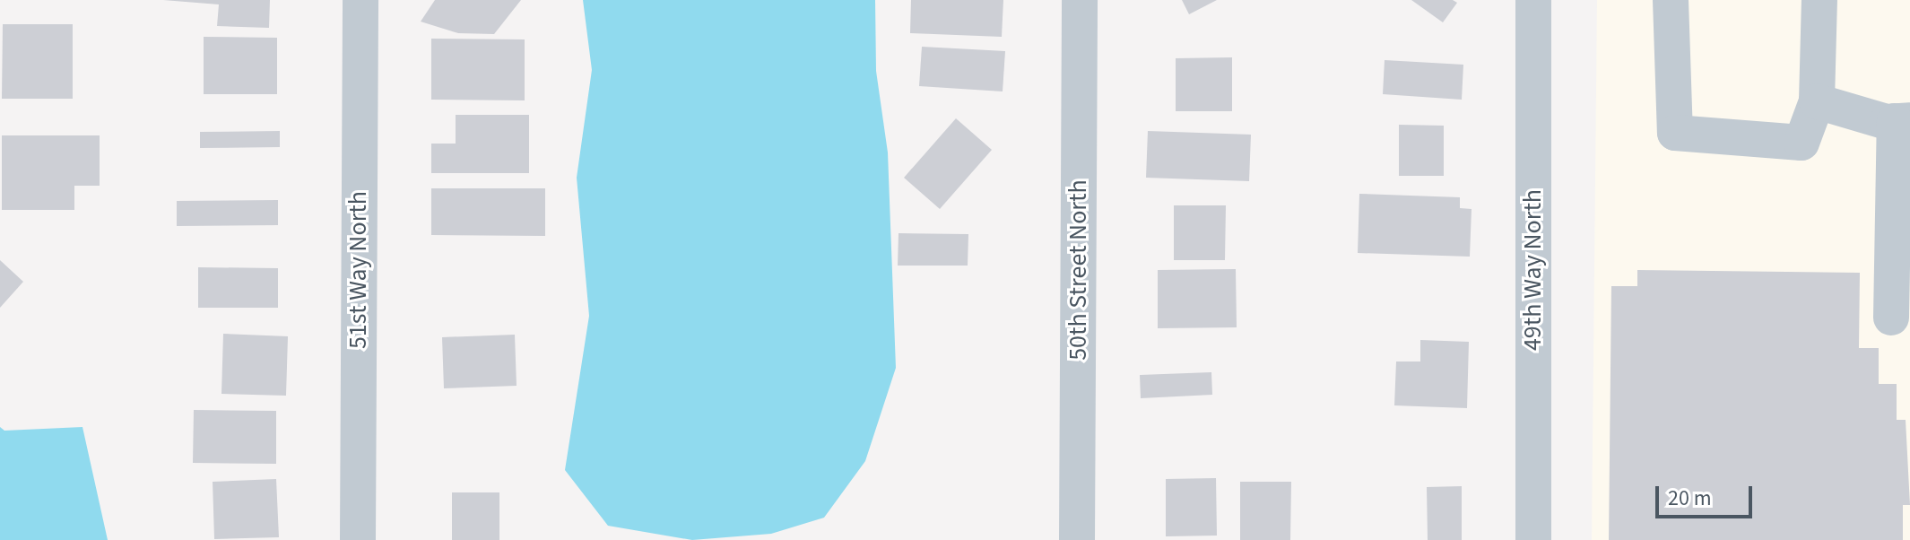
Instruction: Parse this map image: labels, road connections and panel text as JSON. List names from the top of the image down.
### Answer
{
  "streets": {
    "street": ["51st Way North", "50th Street North", "49th Way North"]
  },
  "scale_bar": "20 m"
}
